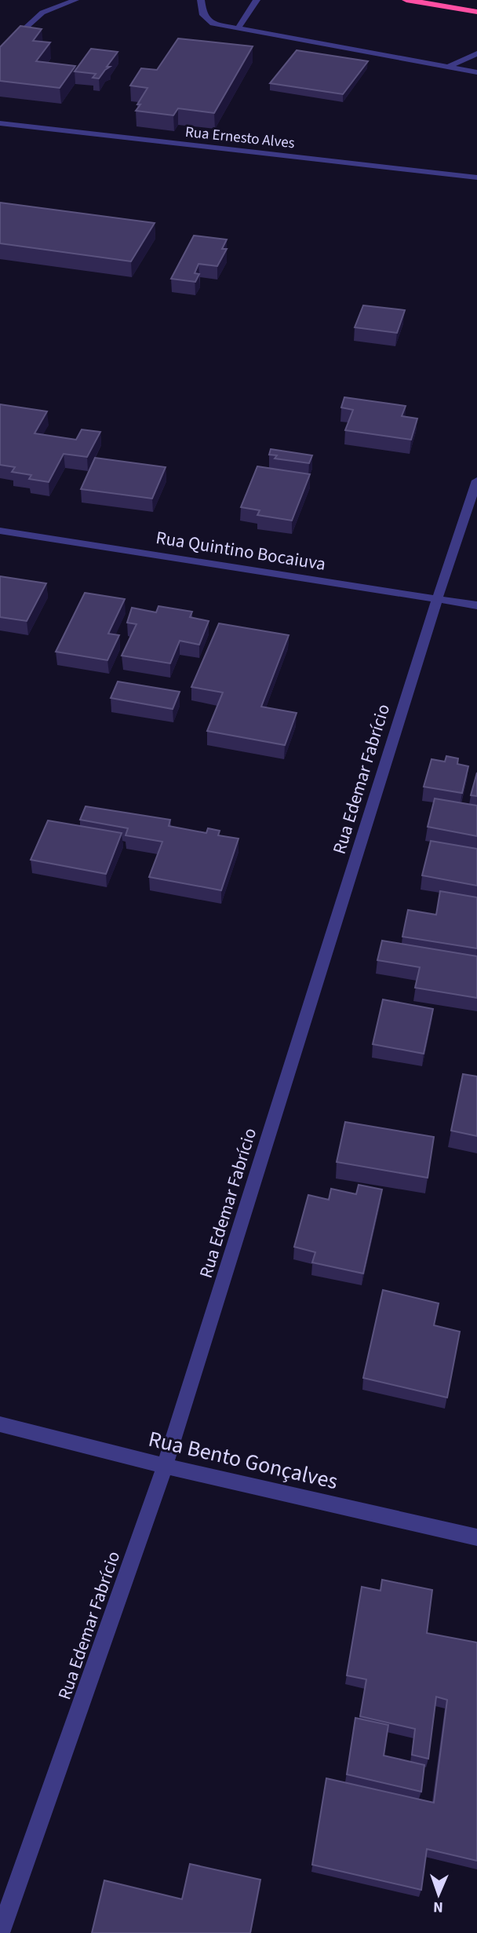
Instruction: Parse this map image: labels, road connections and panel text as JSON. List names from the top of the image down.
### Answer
{
  "streets": {
    "street": [
      "Rua Ernesto Alves",
      "Rua Quintino Bocaiuva",
      "Rua Edemar Fabrício",
      "Rua Bento Gonçalves"
    ]
  },
  "crossings": [
    ["Rua Quintino Bocaiuva", "Rua Edemar Fabrício"],
    ["Rua Edemar Fabrício", "Rua Bento Gonçalves"]
  ],
  "north": "bottom"
}
